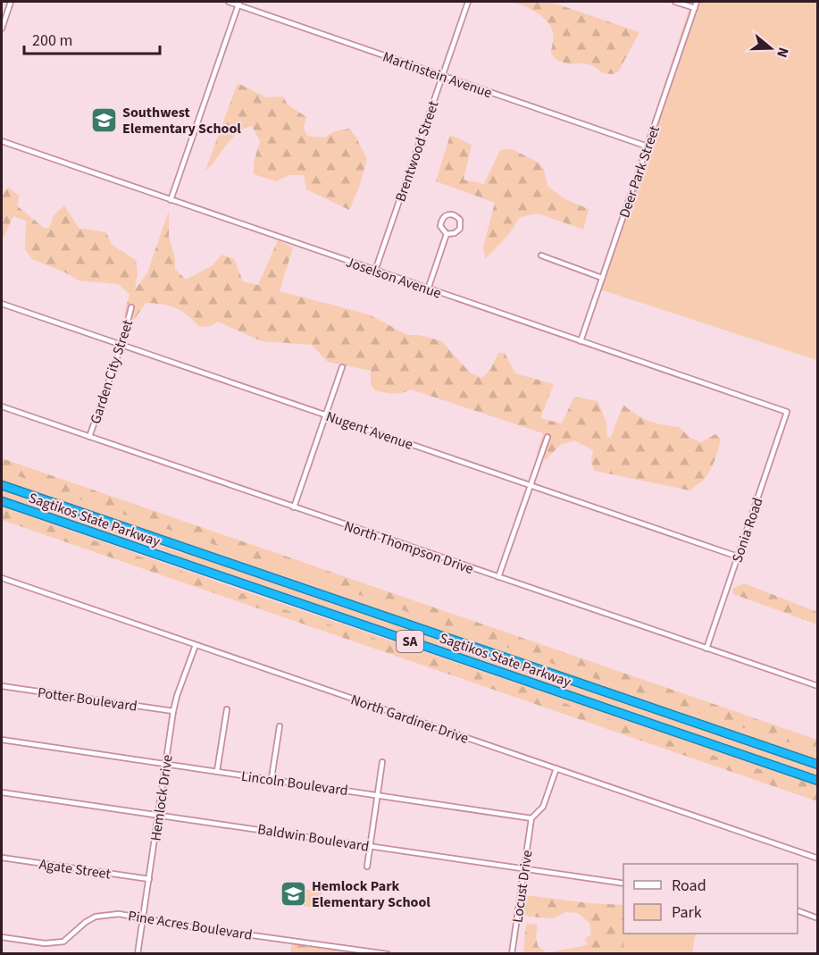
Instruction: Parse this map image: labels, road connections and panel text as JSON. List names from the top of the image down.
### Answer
{
  "streets": {
    "highway": ["Sagtikos State Parkway", "SA"],
    "street": [
      "Martinstein Avenue",
      "Brentwood Street",
      "Deer Park Street",
      "Joselson Avenue",
      "Garden City Street",
      "Nugent Avenue",
      "Sonia Road",
      "North Thompson Drive",
      "Potter Boulevard",
      "North Gardiner Drive",
      "Lincoln Boulevard",
      "Hemlock Drive",
      "Baldwin Boulevard",
      "Agate Street",
      "Locust Drive",
      "Pine Acres Boulevard"
    ]
  },
  "crossings": [
    ["Martinstein Avenue", "Brentwood Street"],
    ["Martinstein Avenue", "Deer Park Street"],
    ["Brentwood Street", "Joselson Avenue"],
    ["Deer Park Street", "Joselson Avenue"],
    ["Joselson Avenue", "Sonia Road"],
    ["Garden City Street", "Nugent Avenue"],
    ["Garden City Street", "North Thompson Drive"],
    ["Nugent Avenue", "Sonia Road"],
    ["Sonia Road", "North Thompson Drive"],
    ["Potter Boulevard", "Hemlock Drive"],
    ["North Gardiner Drive", "Hemlock Drive"],
    ["Lincoln Boulevard", "Hemlock Drive"],
    ["Lincoln Boulevard", "Locust Drive"],
    ["Hemlock Drive", "Baldwin Boulevard"],
    ["Hemlock Drive", "Agate Street"],
    ["Hemlock Drive", "Pine Acres Boulevard"],
    ["Baldwin Boulevard", "Locust Drive"]
  ],
  "places": {
    "school or university": ["Southwest Elementary School", "Hemlock Park Elementary School"]
  },
  "legend": ["Road", "Park"],
  "scale_bar": "200 m",
  "north": "right"
}
